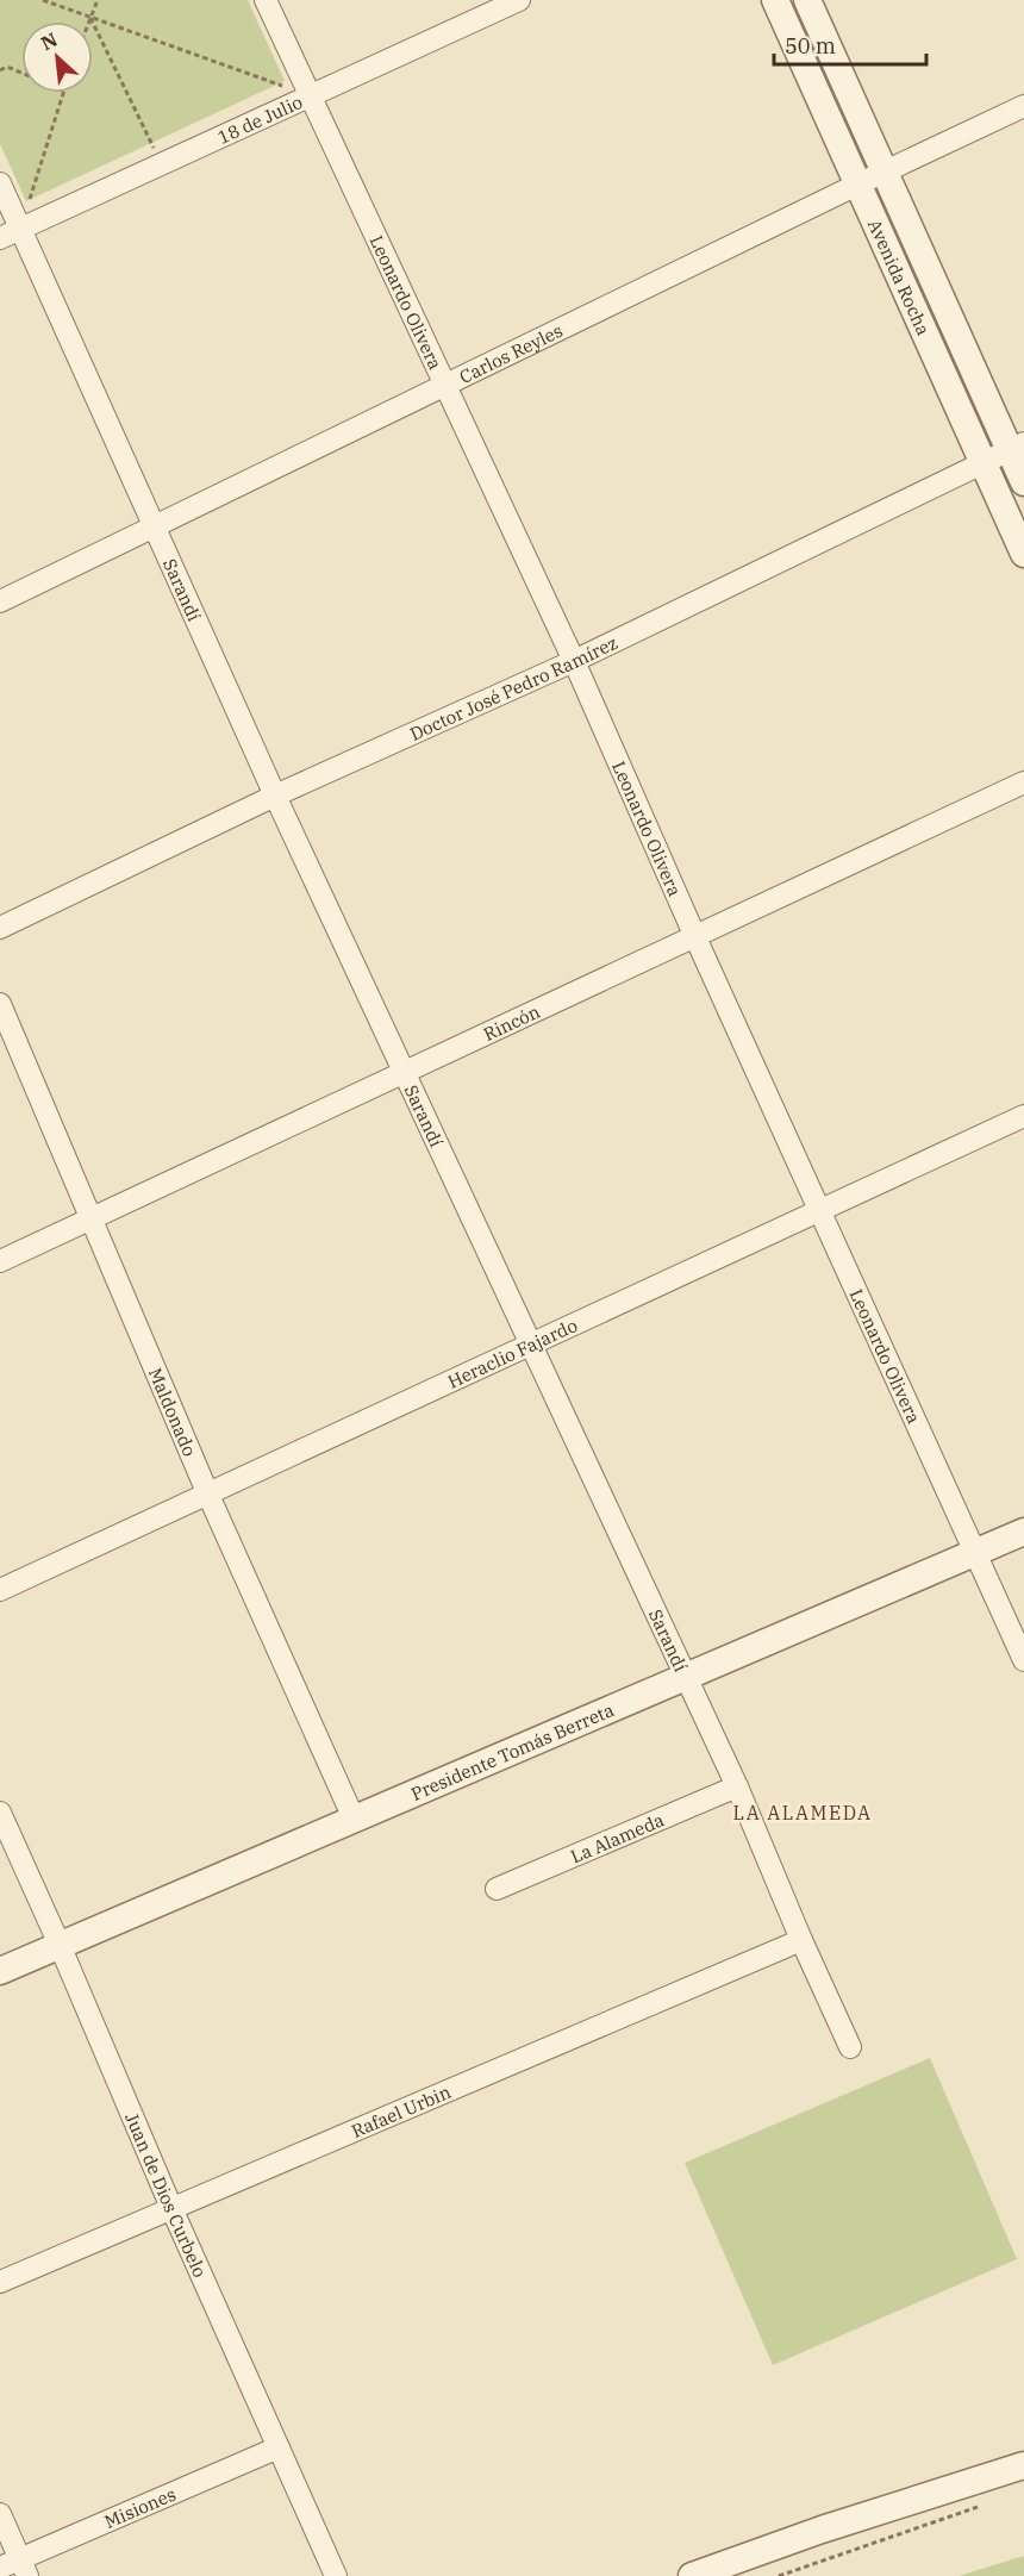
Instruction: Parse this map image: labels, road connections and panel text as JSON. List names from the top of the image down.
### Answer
{
  "streets": {
    "street": [
      "18 de Julio",
      "Avenida Rocha",
      "Leonardo Olivera",
      "Carlos Reyles",
      "Sarandí",
      "Doctor José Pedro Ramírez",
      "Rincón",
      "Heraclio Fajardo",
      "Maldonado",
      "Presidente Tomás Berreta",
      "La Alameda",
      "Rafael Urbin",
      "Juan de Dios Curbelo",
      "Misiones"
    ]
  },
  "crossings": [
    ["18 de Julio", "Leonardo Olivera"],
    ["18 de Julio", "Sarandí"],
    ["Avenida Rocha", "Carlos Reyles"],
    ["Avenida Rocha", "Doctor José Pedro Ramírez"],
    ["Leonardo Olivera", "Carlos Reyles"],
    ["Leonardo Olivera", "Doctor José Pedro Ramírez"],
    ["Leonardo Olivera", "Rincón"],
    ["Leonardo Olivera", "Heraclio Fajardo"],
    ["Leonardo Olivera", "Presidente Tomás Berreta"],
    ["Carlos Reyles", "Sarandí"],
    ["Sarandí", "Doctor José Pedro Ramírez"],
    ["Sarandí", "Rincón"],
    ["Sarandí", "Heraclio Fajardo"],
    ["Sarandí", "Presidente Tomás Berreta"],
    ["Sarandí", "La Alameda"],
    ["Sarandí", "Rafael Urbin"],
    ["Rincón", "Maldonado"],
    ["Heraclio Fajardo", "Maldonado"],
    ["Maldonado", "Presidente Tomás Berreta"],
    ["Presidente Tomás Berreta", "Juan de Dios Curbelo"],
    ["Rafael Urbin", "Juan de Dios Curbelo"],
    ["Juan de Dios Curbelo", "Misiones"]
  ],
  "districts": ["LA ALAMEDA"],
  "scale_bar": "50 m",
  "north": "top left"
}
